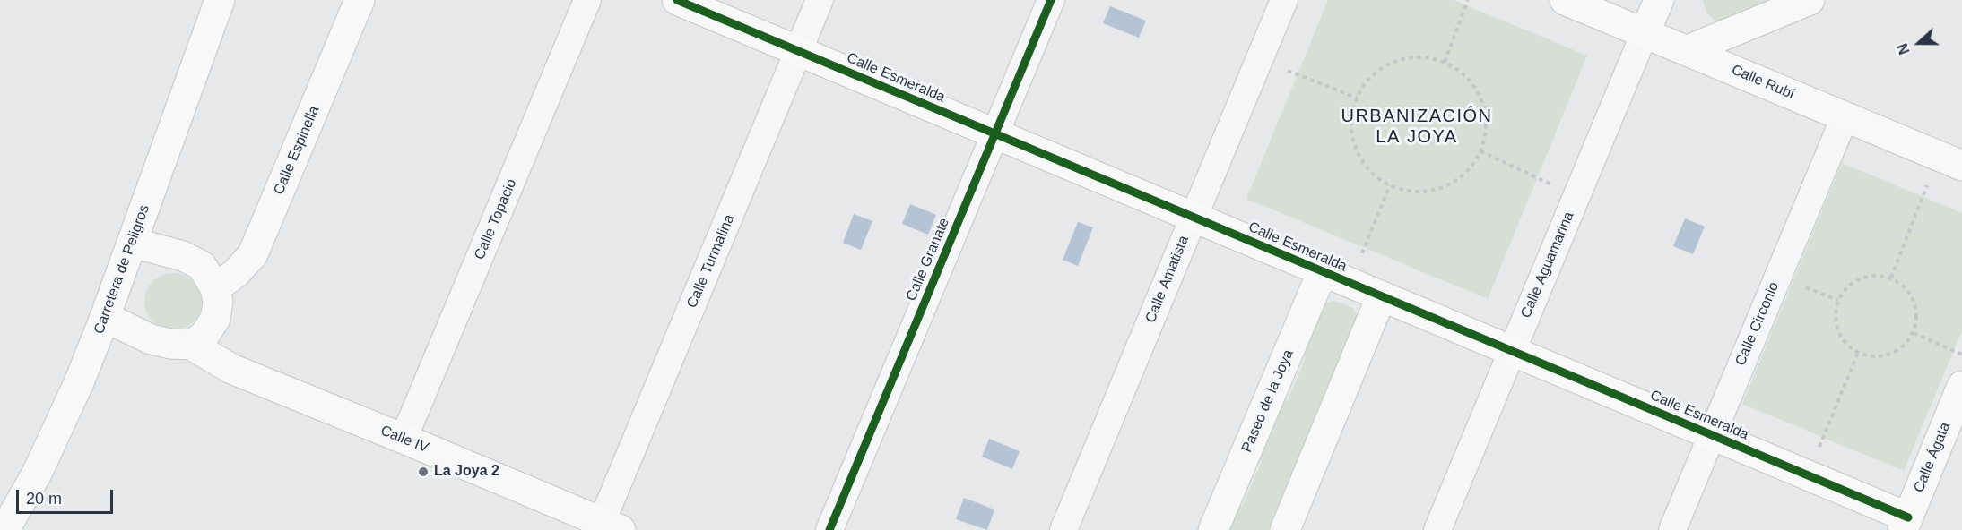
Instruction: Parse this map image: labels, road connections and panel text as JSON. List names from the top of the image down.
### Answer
{
  "streets": {
    "street": [
      "Calle Esmeralda",
      "Calle Rubí",
      "Calle Espinella",
      "Calle Topacio",
      "Calle Granate",
      "Calle Turmalina",
      "Calle Aguamarina",
      "Carretera de Peligros",
      "Calle Amatista",
      "Calle Circonio",
      "Paseo de la Joya",
      "Calle IV",
      "Calle Ágata"
    ]
  },
  "crossings": [
    ["Calle Esmeralda", "Calle Granate"],
    ["Calle Esmeralda", "Calle Turmalina"],
    ["Calle Esmeralda", "Calle Aguamarina"],
    ["Calle Esmeralda", "Calle Amatista"],
    ["Calle Esmeralda", "Calle Circonio"],
    ["Calle Esmeralda", "Paseo de la Joya"],
    ["Calle Esmeralda", "Calle Ágata"],
    ["Calle Rubí", "Calle Aguamarina"],
    ["Calle Rubí", "Calle Circonio"],
    ["Calle Espinella", "Carretera de Peligros"],
    ["Calle Espinella", "Calle IV"],
    ["Calle Topacio", "Calle IV"],
    ["Calle Turmalina", "Calle IV"],
    ["Carretera de Peligros", "Calle IV"]
  ],
  "districts": ["URBANIZACIÓN LA JOYA"],
  "places": ["La Joya 2"],
  "scale_bar": "20 m",
  "north": "left"
}
